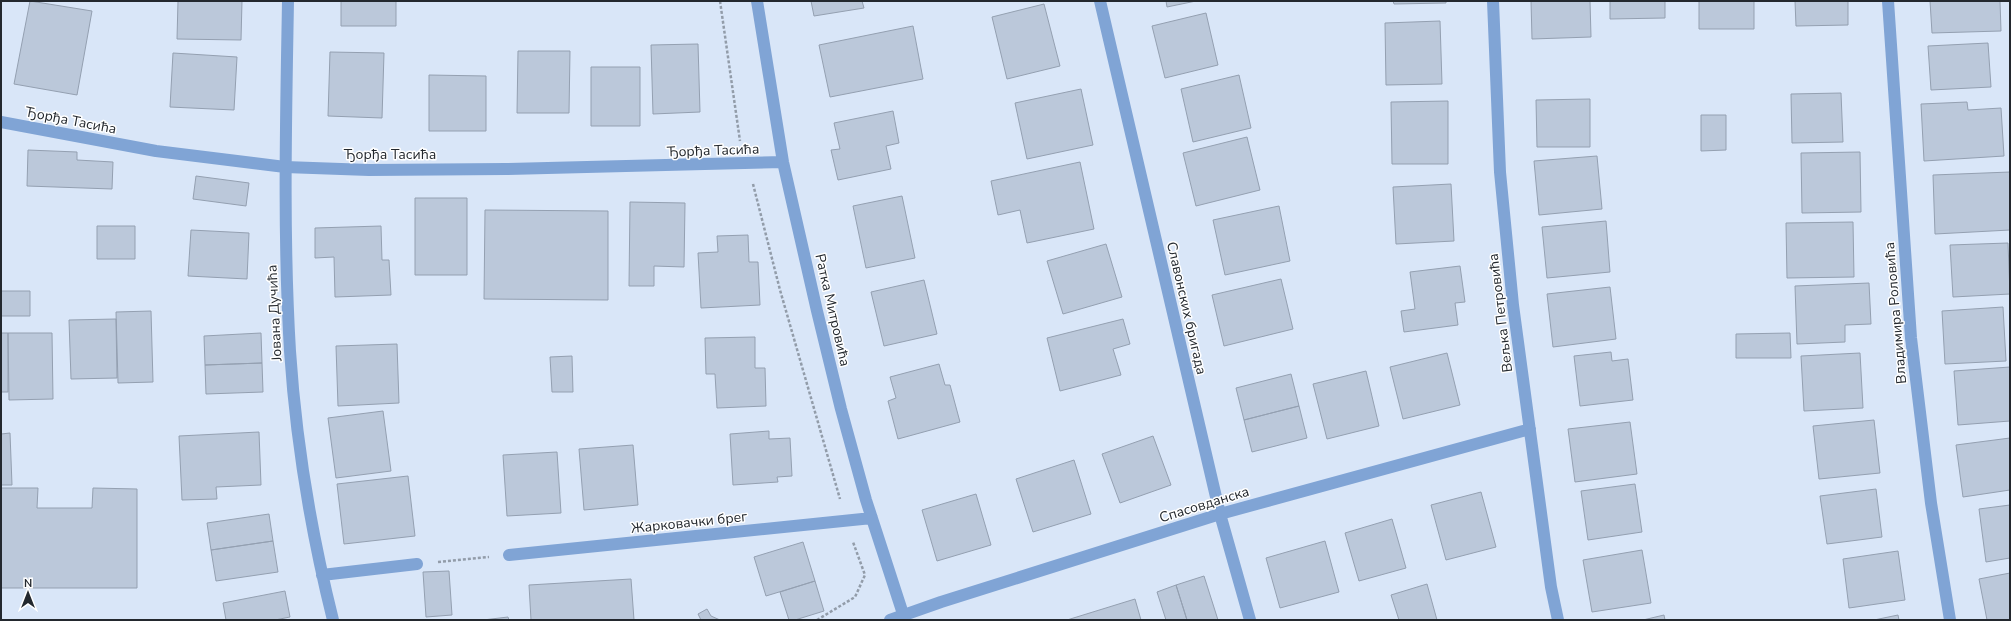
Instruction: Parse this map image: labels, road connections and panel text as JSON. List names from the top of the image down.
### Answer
{
  "streets": {
    "street": [
      "Ђорђа Тасића",
      "Славонских бригада",
      "Ратка Митровића",
      "Јована Дучића",
      "Вељка Петровића",
      "Владимира Роловића",
      "Спасовданска",
      "Жарковачки брег"
    ]
  },
  "crossings": [
    ["Ђорђа Тасића", "Ратка Митровића"],
    ["Ђорђа Тасића", "Јована Дучића"],
    ["Славонских бригада", "Спасовданска"],
    ["Ратка Митровића", "Спасовданска"],
    ["Ратка Митровића", "Жарковачки брег"],
    ["Вељка Петровића", "Спасовданска"]
  ],
  "north": "top"
}
